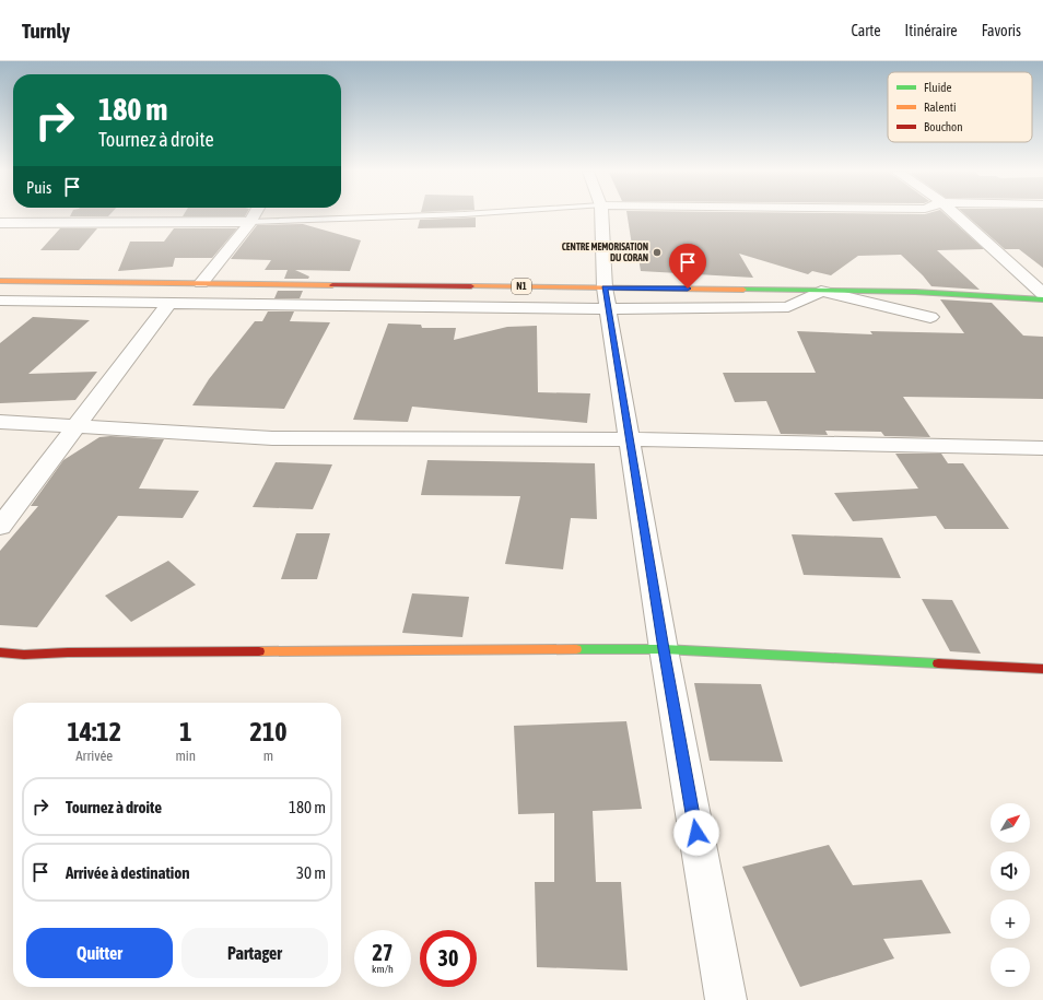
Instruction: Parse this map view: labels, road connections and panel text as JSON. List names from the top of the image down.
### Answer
{
  "streets": {
    "main road": ["N1"]
  },
  "places": ["CENTRE MEMORISATION DU CORAN"],
  "legend": ["Fluide", "Ralenti", "Bouchon"],
  "north": "top right",
  "page": {
    "header": "Turnly",
    "nav": ["Carte", "Itinéraire", "Favoris"],
    "turn": ["180 m", "Tournez à droite"],
    "then": "Puis",
    "eta": [
      "14:12",
      "Arrivée",
      "1",
      "min",
      "210",
      "m"
    ],
    "list": [
      {
        "name": "Tournez à droite",
        "value": "180 m"
      },
      {
        "name": "Arrivée à destination",
        "value": "30 m"
      }
    ],
    "map_buttons": ["+", "−"],
    "buttons": ["Quitter", "Partager"],
    "speed": "27 km/h",
    "limit": "30"
  }
}
